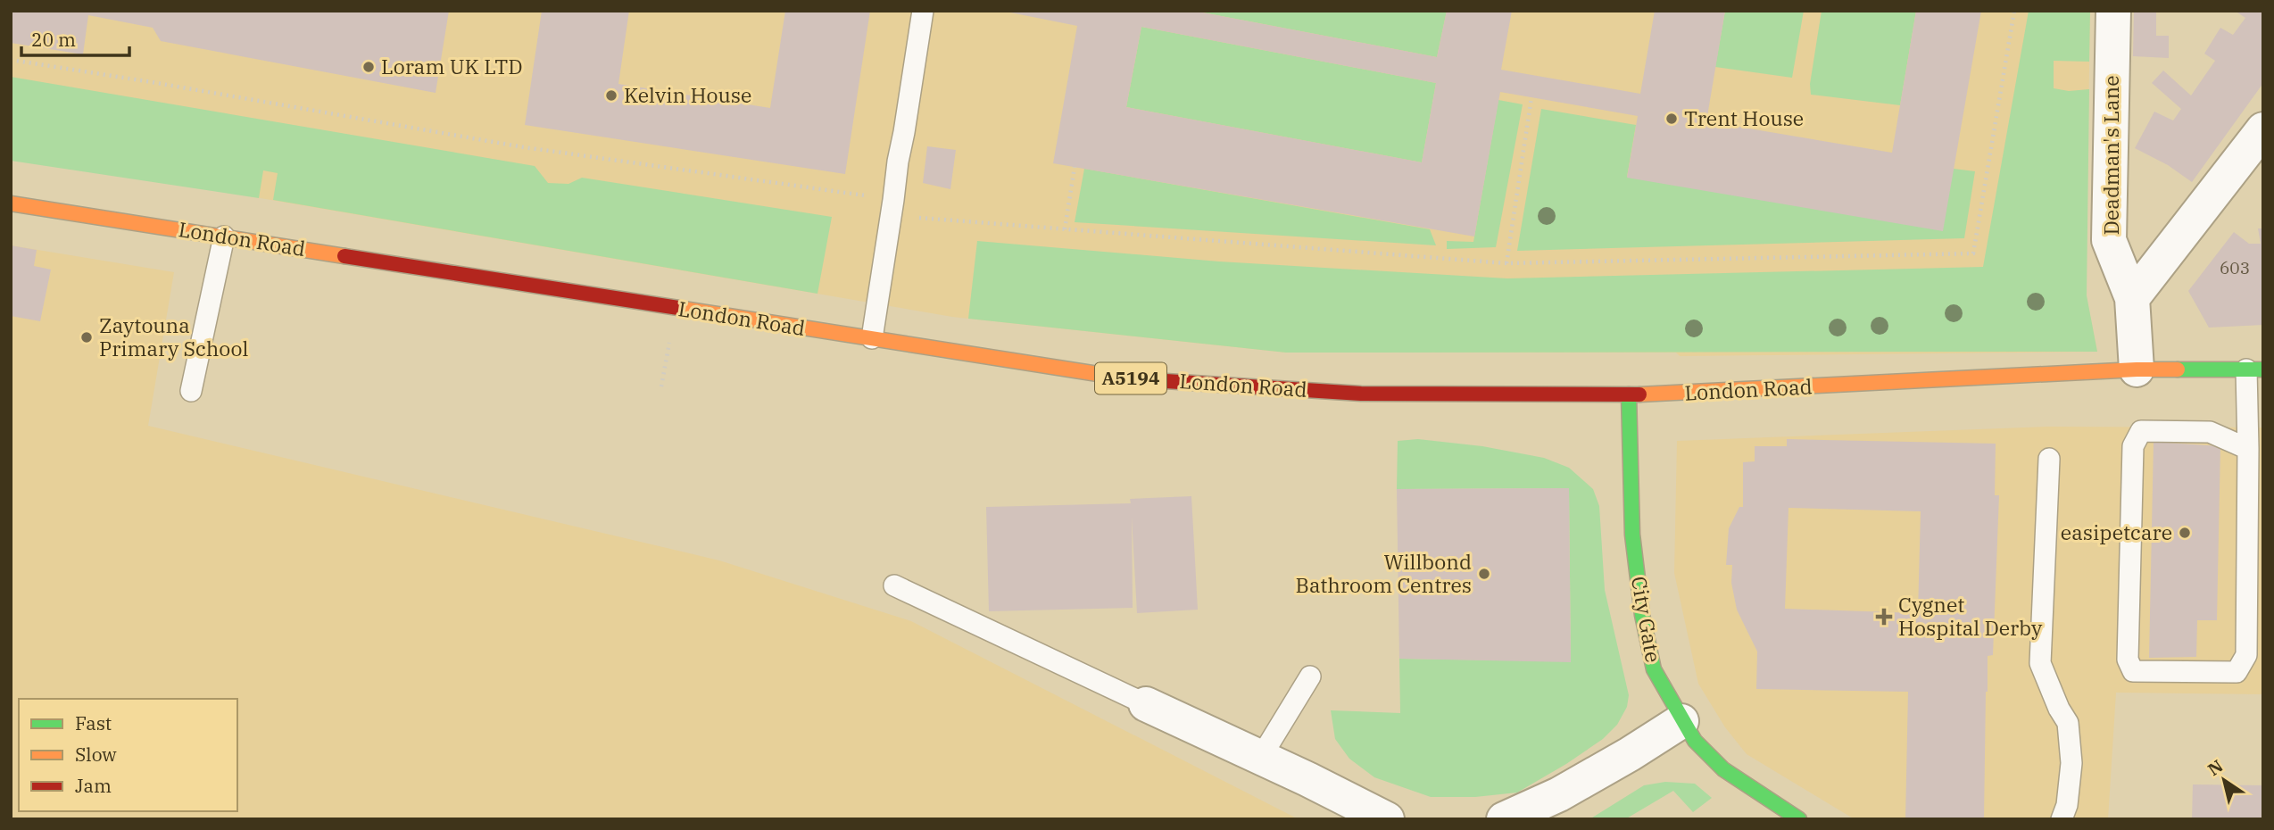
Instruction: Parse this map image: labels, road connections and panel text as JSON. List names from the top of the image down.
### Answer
{
  "streets": {
    "main road": ["London Road", "A5194", "City Gate"],
    "street": ["Deadman's Lane"]
  },
  "crossings": [
    ["Deadman's Lane", "London Road"],
    ["London Road", "City Gate"]
  ],
  "places": {
    "other": [
      "Loram UK LTD",
      "Kelvin House",
      "Trent House",
      "Zaytouna Primary School",
      "easipetcare",
      "Willbond Bathroom Centres"
    ],
    "health": ["Cygnet Hospital Derby"]
  },
  "house_numbers": ["603"],
  "legend": ["Fast", "Slow", "Jam"],
  "scale_bar": "20 m",
  "north": "top left"
}
